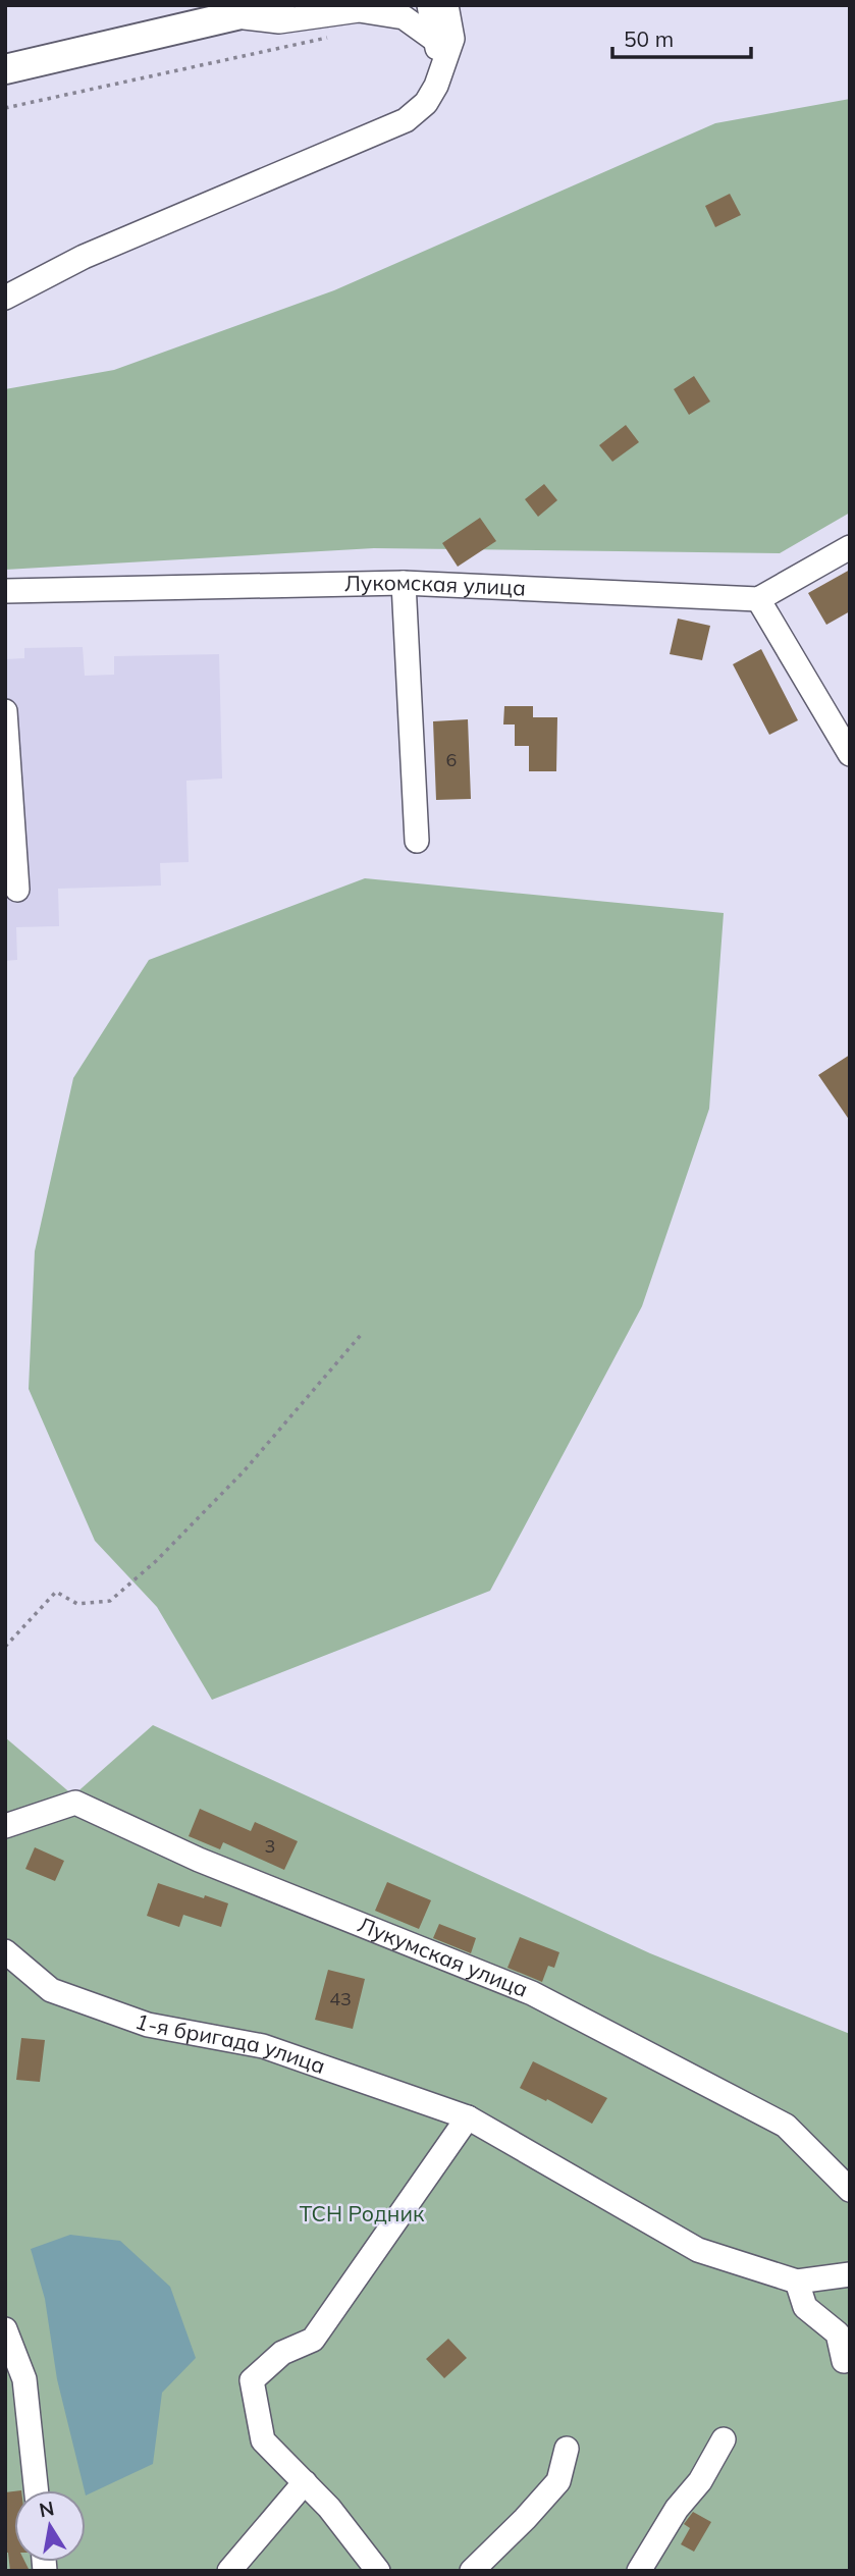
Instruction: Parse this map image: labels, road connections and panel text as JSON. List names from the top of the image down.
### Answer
{
  "streets": {
    "street": ["Лукомская улица", "Лукумская улица", "1-я бригада улица"]
  },
  "parks": ["ТСН Родник"],
  "house_numbers": ["6", "3", "43"],
  "scale_bar": "50 m",
  "north": "top"
}
